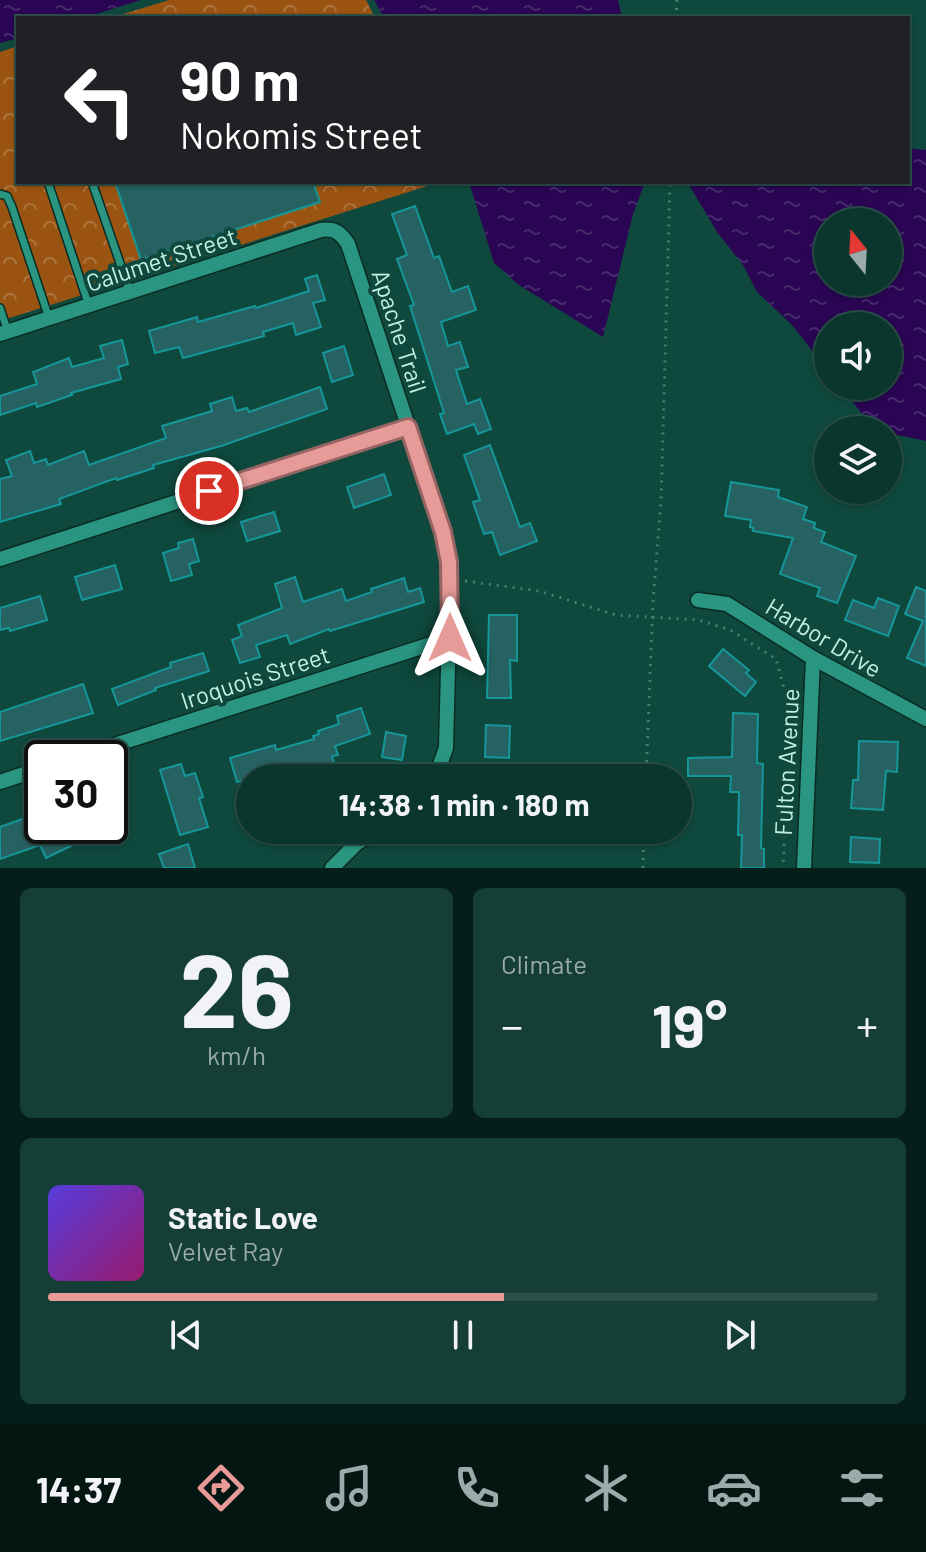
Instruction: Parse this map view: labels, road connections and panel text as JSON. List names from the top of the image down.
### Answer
{
  "streets": {
    "street": [
      "Calumet Street",
      "Apache Trail",
      "Harbor Drive",
      "Iroquois Street",
      "Fulton Avenue"
    ]
  },
  "crossings": [
    ["Calumet Street", "Apache Trail"],
    ["Apache Trail", "Iroquois Street"],
    ["Harbor Drive", "Fulton Avenue"]
  ],
  "north": "top",
  "page": {
    "turn": ["90 m", "Nokomis Street"],
    "limit": "30",
    "trip": "14:38 · 1 min · 180 m",
    "tile": [
      ["26", "km/h"],
      "Climate"
    ],
    "heat": ["−", "19°", "+"],
    "song": ["Static Love", "Velvet Ray"],
    "tabs": "14:37"
  }
}
